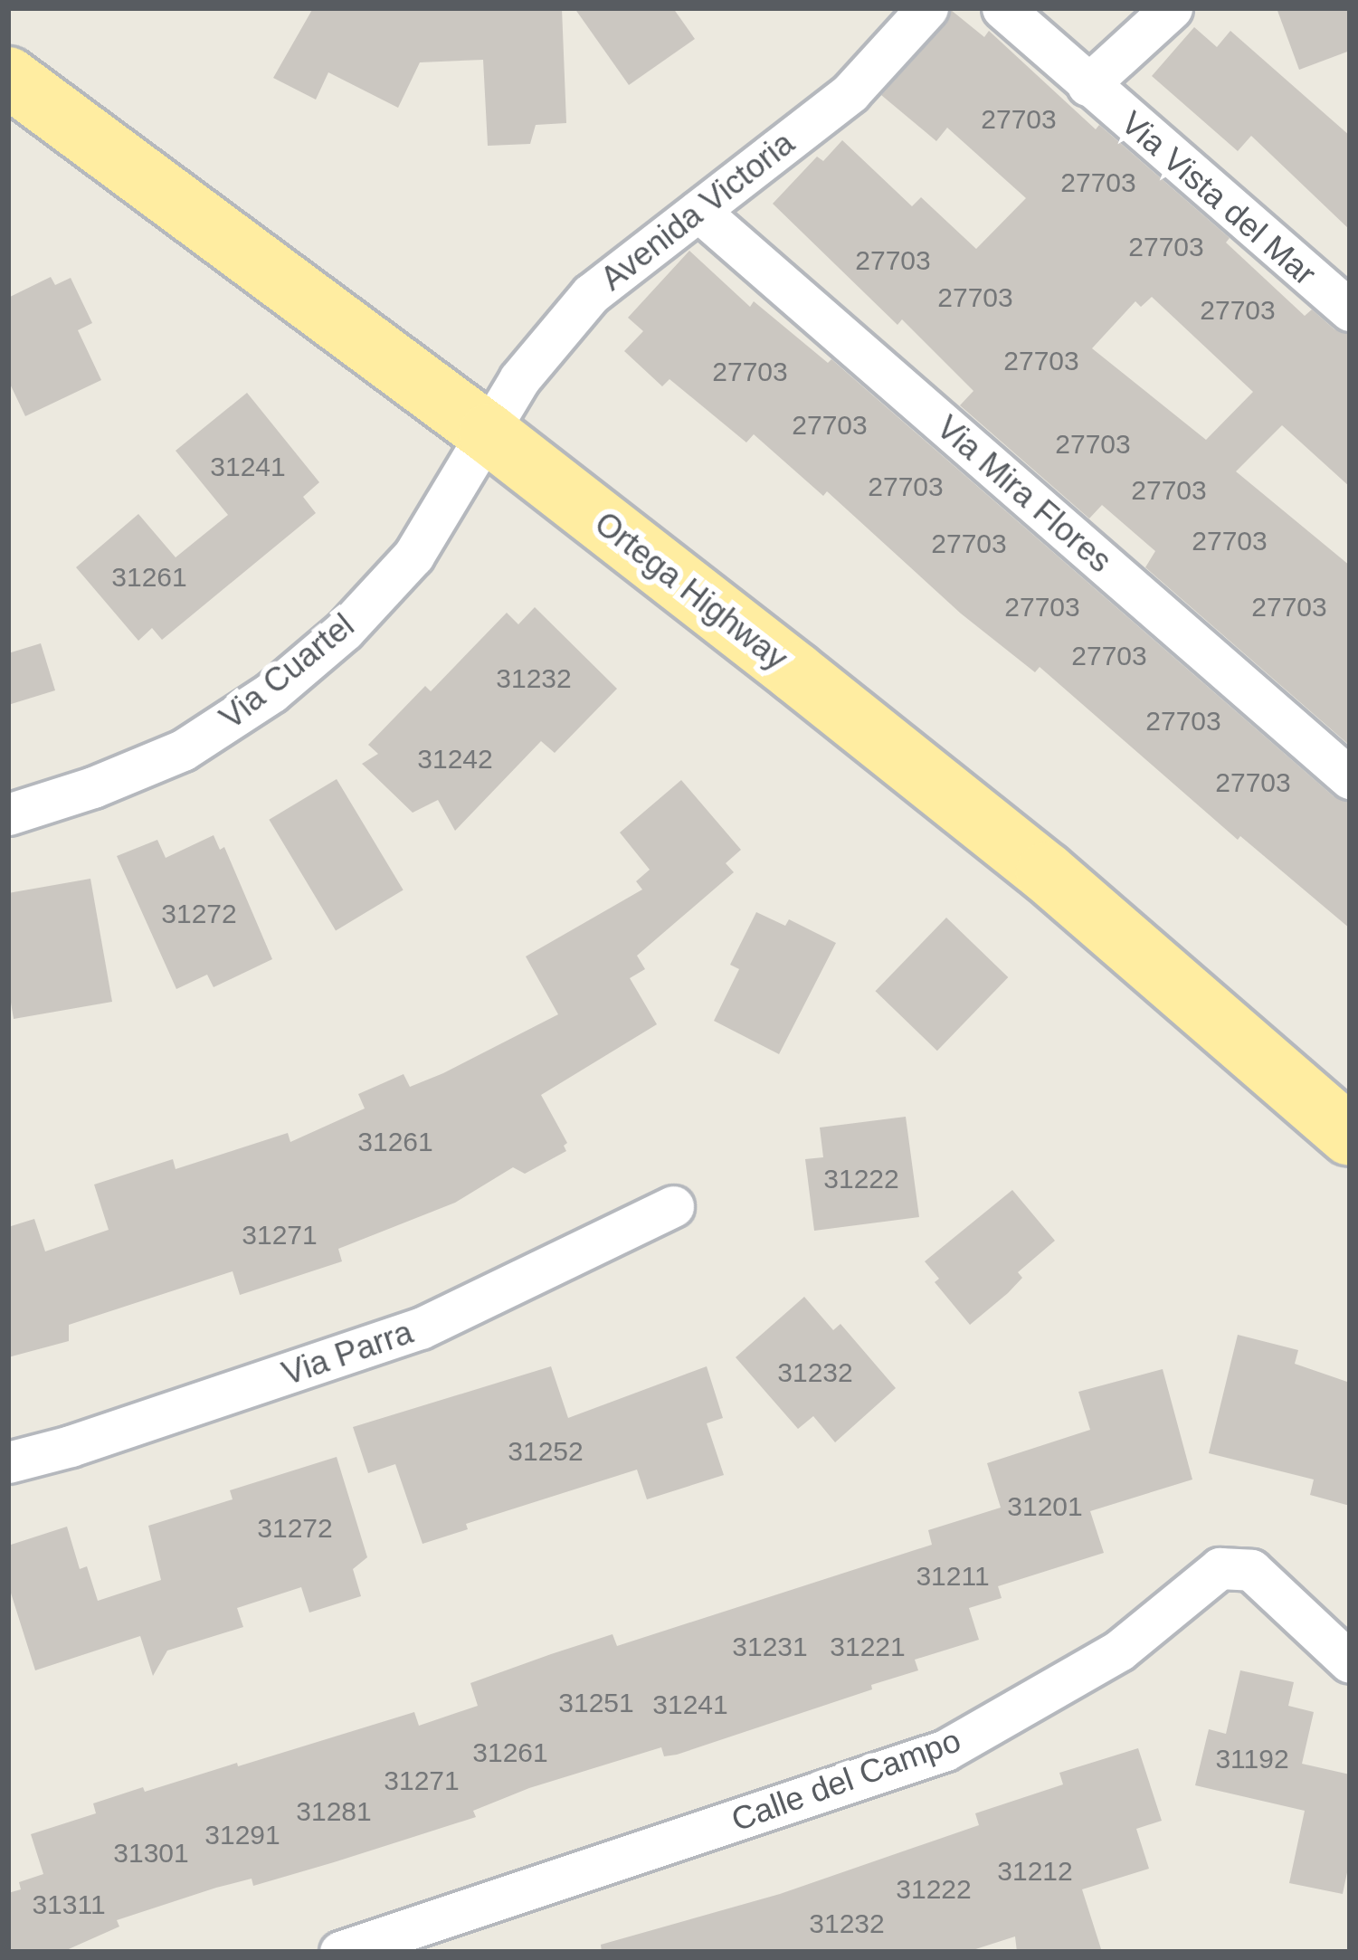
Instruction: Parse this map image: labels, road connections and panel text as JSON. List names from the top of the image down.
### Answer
{
  "streets": {
    "main road": ["Ortega Highway"],
    "street": [
      "Via Vista del Mar",
      "Avenida Victoria",
      "Via Mira Flores",
      "Via Cuartel",
      "Via Parra",
      "Calle del Campo"
    ]
  },
  "crossings": [
    ["Avenida Victoria", "Via Mira Flores"],
    ["Avenida Victoria", "Ortega Highway"],
    ["Avenida Victoria", "Via Cuartel"],
    ["Ortega Highway", "Via Cuartel"]
  ],
  "house_numbers": [
    "27703",
    "27703",
    "27703",
    "27703",
    "27703",
    "27703",
    "27703",
    "27703",
    "27703",
    "27703",
    "31241",
    "27703",
    "27703",
    "27703",
    "27703",
    "31261",
    "27703",
    "27703",
    "27703",
    "31232",
    "27703",
    "31242",
    "27703",
    "31272",
    "31261",
    "31222",
    "31271",
    "31232",
    "31252",
    "31201",
    "31272",
    "31211",
    "31231",
    "31221",
    "31251",
    "31241",
    "31261",
    "31192",
    "31271",
    "31281",
    "31291",
    "31301",
    "31212",
    "31222",
    "31311",
    "31232"
  ]
}
